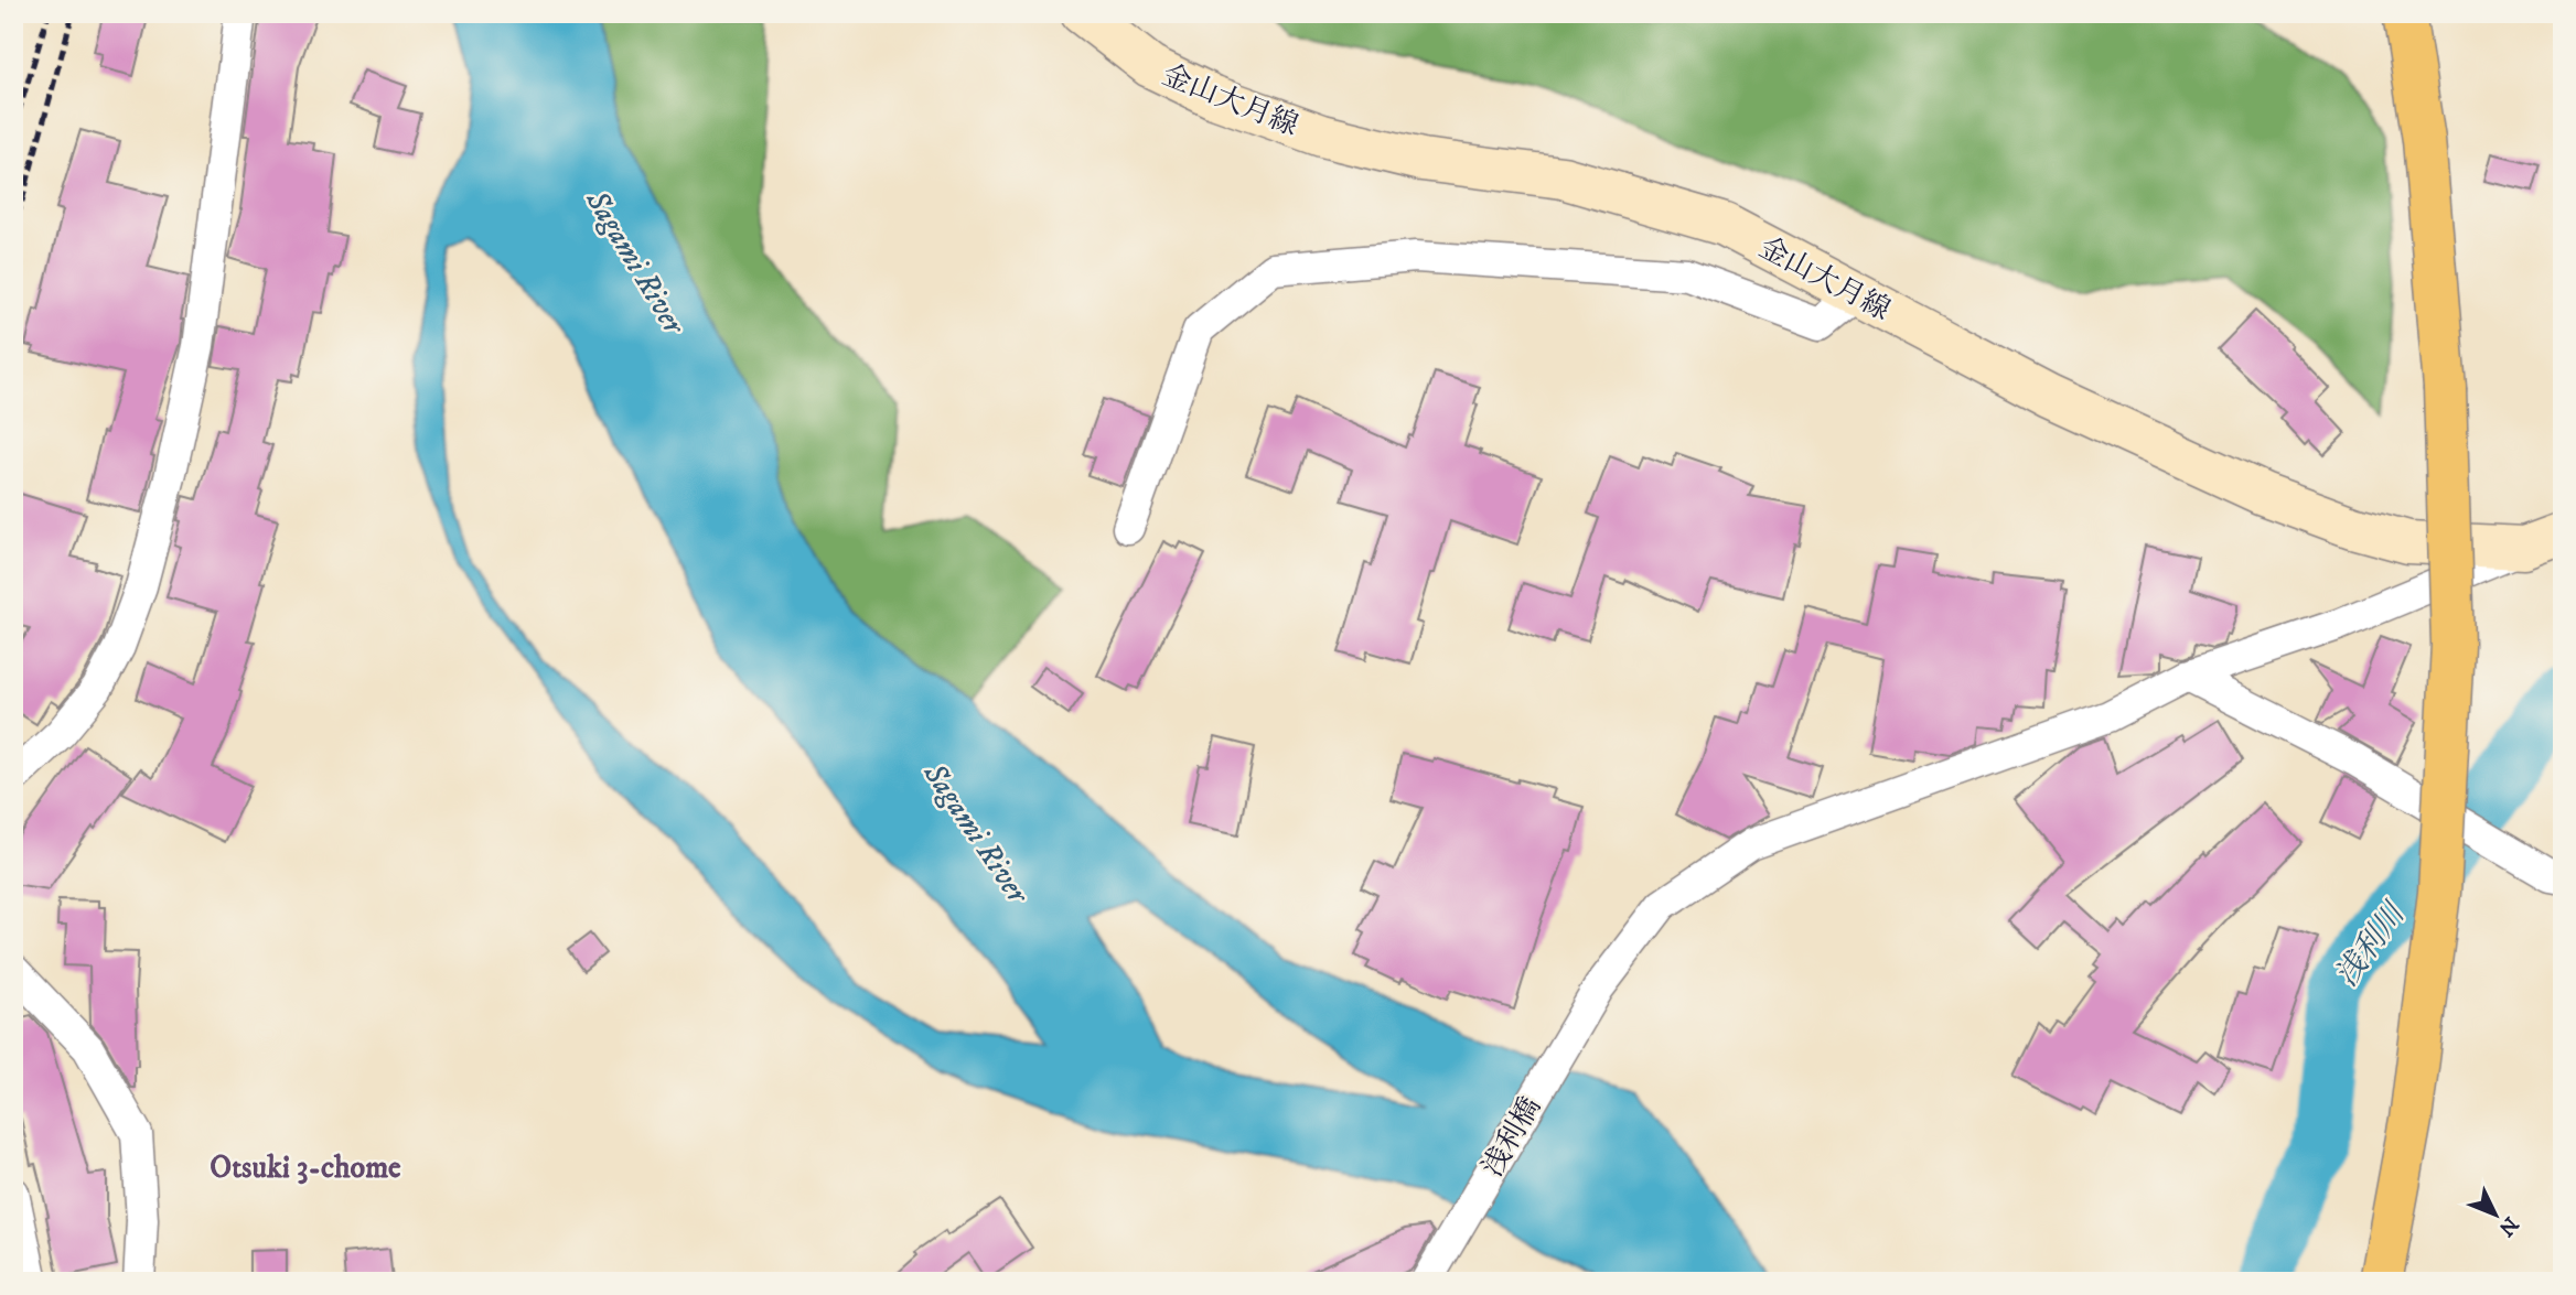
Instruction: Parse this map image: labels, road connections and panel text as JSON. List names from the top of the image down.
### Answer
{
  "streets": {
    "main road": ["金山大月線"],
    "street": ["浅利橋"]
  },
  "crossings": [
    ["金山大月線", "浅利橋"]
  ],
  "districts": ["Otsuki 3-chome"],
  "water": ["Sagami River", "浅利川"],
  "north": "bottom right"
}
